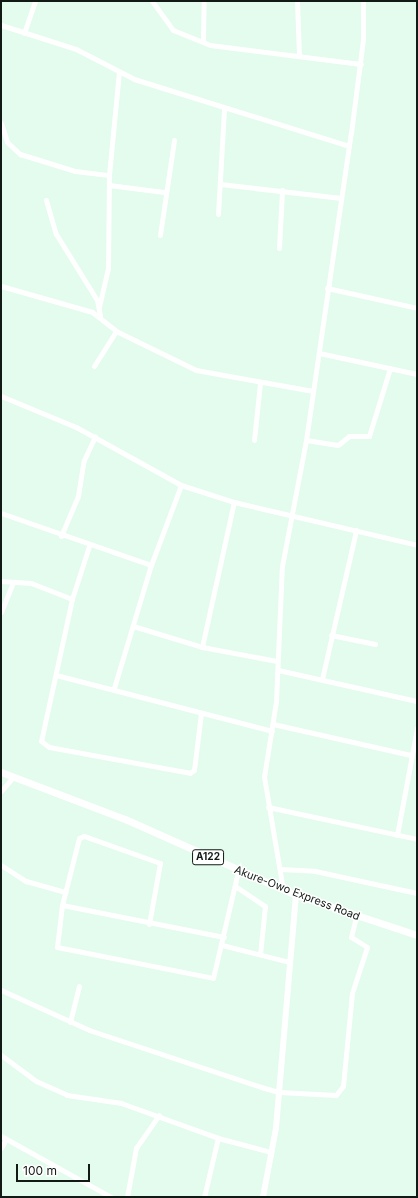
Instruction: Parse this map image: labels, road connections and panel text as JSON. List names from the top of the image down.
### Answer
{
  "streets": {
    "highway": ["A122", "Akure-Owo Express Road"]
  },
  "scale_bar": "100 m"
}
